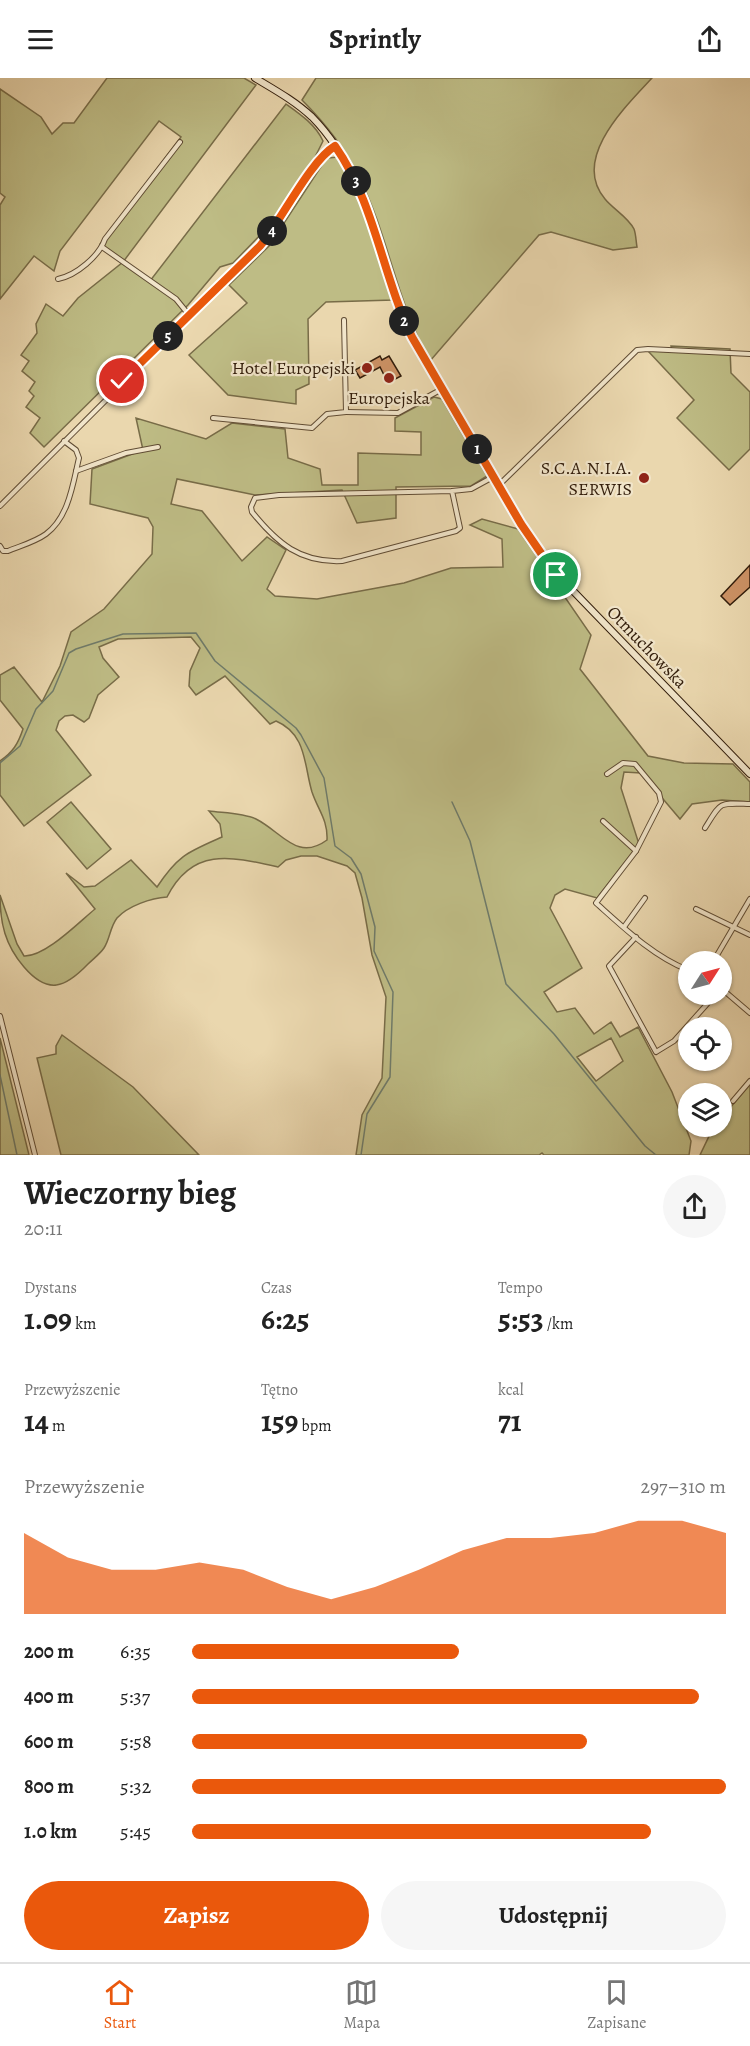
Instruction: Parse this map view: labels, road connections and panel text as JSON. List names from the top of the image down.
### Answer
{
  "streets": {
    "main road": ["Otmuchowska"]
  },
  "places": ["Hotel Europejski", "Europejska", "S.C.A.N.I.A. SERWIS"],
  "north": "top right",
  "page": {
    "header": "Sprintly",
    "pins": [
      "3",
      "4",
      "2",
      "5",
      "1"
    ],
    "heading": ["Wieczorny bieg", "20:11"],
    "stats": [
      ["Dystans", "1.09 km"],
      ["Czas", "6:25"],
      ["Tempo", "5:53 /km"],
      ["Przewyższenie", "14 m"],
      ["Tętno", "159 bpm"],
      ["kcal", "71"]
    ],
    "chart": ["Przewyższenie", "297–310 m"],
    "list": [
      {
        "name": "200 m",
        "note": "6:35"
      },
      {
        "name": "400 m",
        "note": "5:37"
      },
      {
        "name": "600 m",
        "note": "5:58"
      },
      {
        "name": "800 m",
        "note": "5:32"
      },
      {
        "name": "1.0 km",
        "note": "5:45"
      }
    ],
    "buttons": ["Zapisz", "Udostępnij"],
    "tabs": ["Start", "Mapa", "Zapisane"]
  }
}
